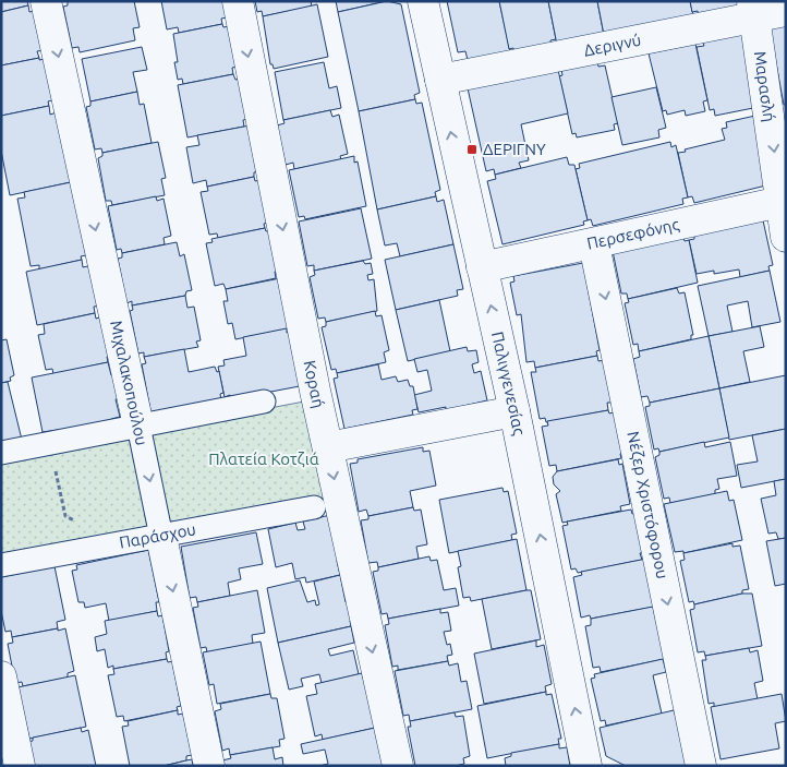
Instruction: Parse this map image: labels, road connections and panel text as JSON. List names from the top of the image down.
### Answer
{
  "streets": {
    "street": [
      "Δεριγνύ",
      "Μαρασλή",
      "Περσεφόνης",
      "Μιχαλακοπούλου",
      "Παλιγγενεσίας",
      "Κοραή",
      "Nέζερ Χριστόφορου",
      "Παράσχου"
    ]
  },
  "crossings": [
    ["Δεριγνύ", "Μαρασλή"],
    ["Δεριγνύ", "Παλιγγενεσίας"],
    ["Μαρασλή", "Περσεφόνης"],
    ["Περσεφόνης", "Παλιγγενεσίας"],
    ["Περσεφόνης", "Nέζερ Χριστόφορου"],
    ["Μιχαλακοπούλου", "Παράσχου"]
  ],
  "one_way": [
    "Μαρασλή",
    "Μιχαλακοπούλου",
    "Παλιγγενεσίας",
    "Κοραή",
    "Nέζερ Χριστόφορου"
  ],
  "parks": ["Πλατεία Κοτζιά"],
  "places": {
    "transit": ["ΔΕΡΙΓΝΥ"]
  }
}
